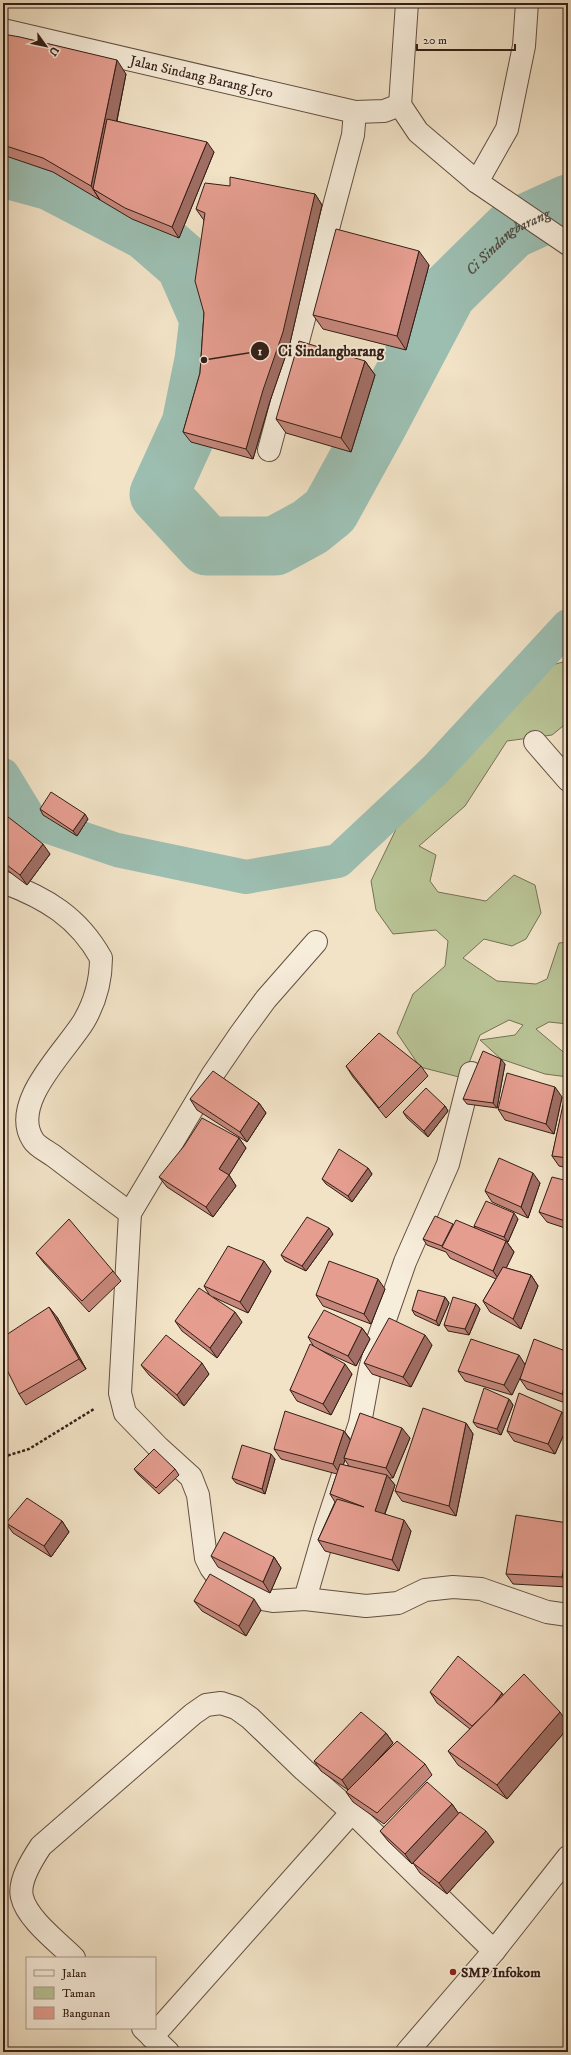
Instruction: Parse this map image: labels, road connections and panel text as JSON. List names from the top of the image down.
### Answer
{
  "streets": {
    "street": ["Jalan Sindang Barang Jero"]
  },
  "water": ["Ci Sindangbarang"],
  "places": ["Ci Sindangbarang", "SMP Infokom"],
  "legend": ["Jalan", "Taman", "Bangunan"],
  "scale_bar": "20 m",
  "north": "bottom right"
}
